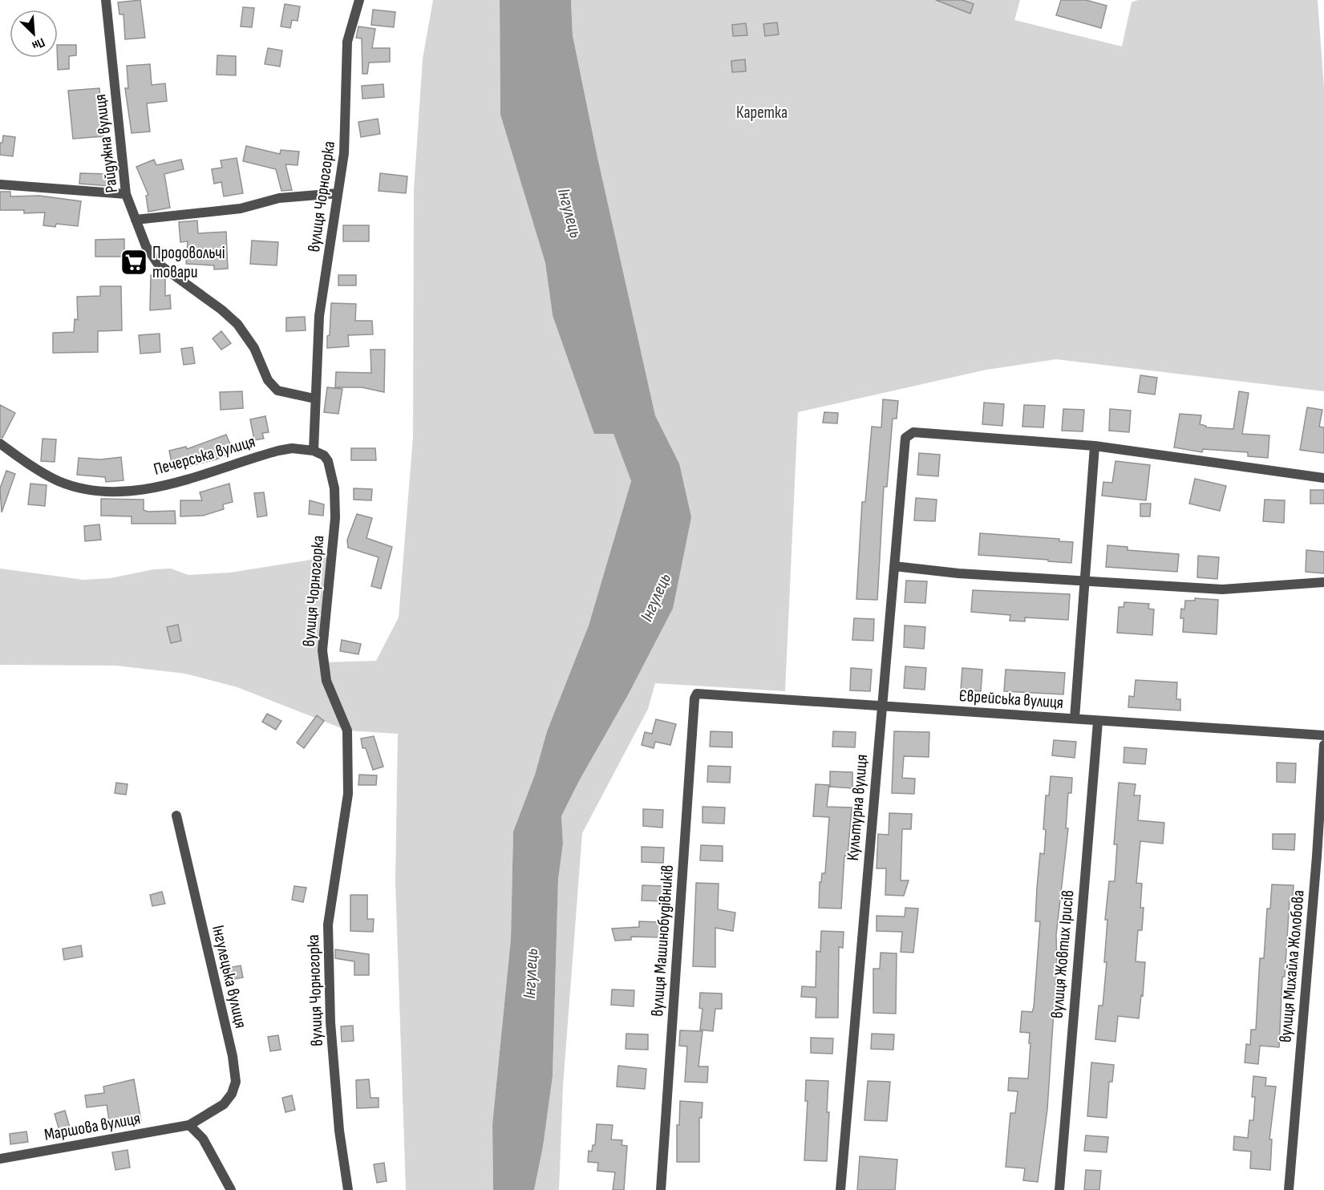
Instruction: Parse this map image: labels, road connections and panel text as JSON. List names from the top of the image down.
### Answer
{
  "streets": {
    "street": [
      "Райдужна вулиця",
      "вулиця Чорногорка",
      "Печерська вулиця",
      "Єврейська вулиця",
      "Культурна вулиця",
      "вулиця Машинобудівників",
      "вулиця Жовтих Ірисів",
      "вулиця Михайла Жолобова",
      "Інгулецька вулиця",
      "Маршова вулиця"
    ]
  },
  "crossings": [
    ["Райдужна вулиця", "вулиця Чорногорка"],
    ["вулиця Чорногорка", "Печерська вулиця"],
    ["Єврейська вулиця", "Культурна вулиця"],
    ["Єврейська вулиця", "вулиця Машинобудівників"],
    ["Єврейська вулиця", "вулиця Жовтих Ірисів"],
    ["Інгулецька вулиця", "Маршова вулиця"]
  ],
  "water": ["Інгулець"],
  "parks": ["Каретка"],
  "places": {
    "supermarket": ["Продовольчі товари"]
  },
  "north": "bottom right"
}
